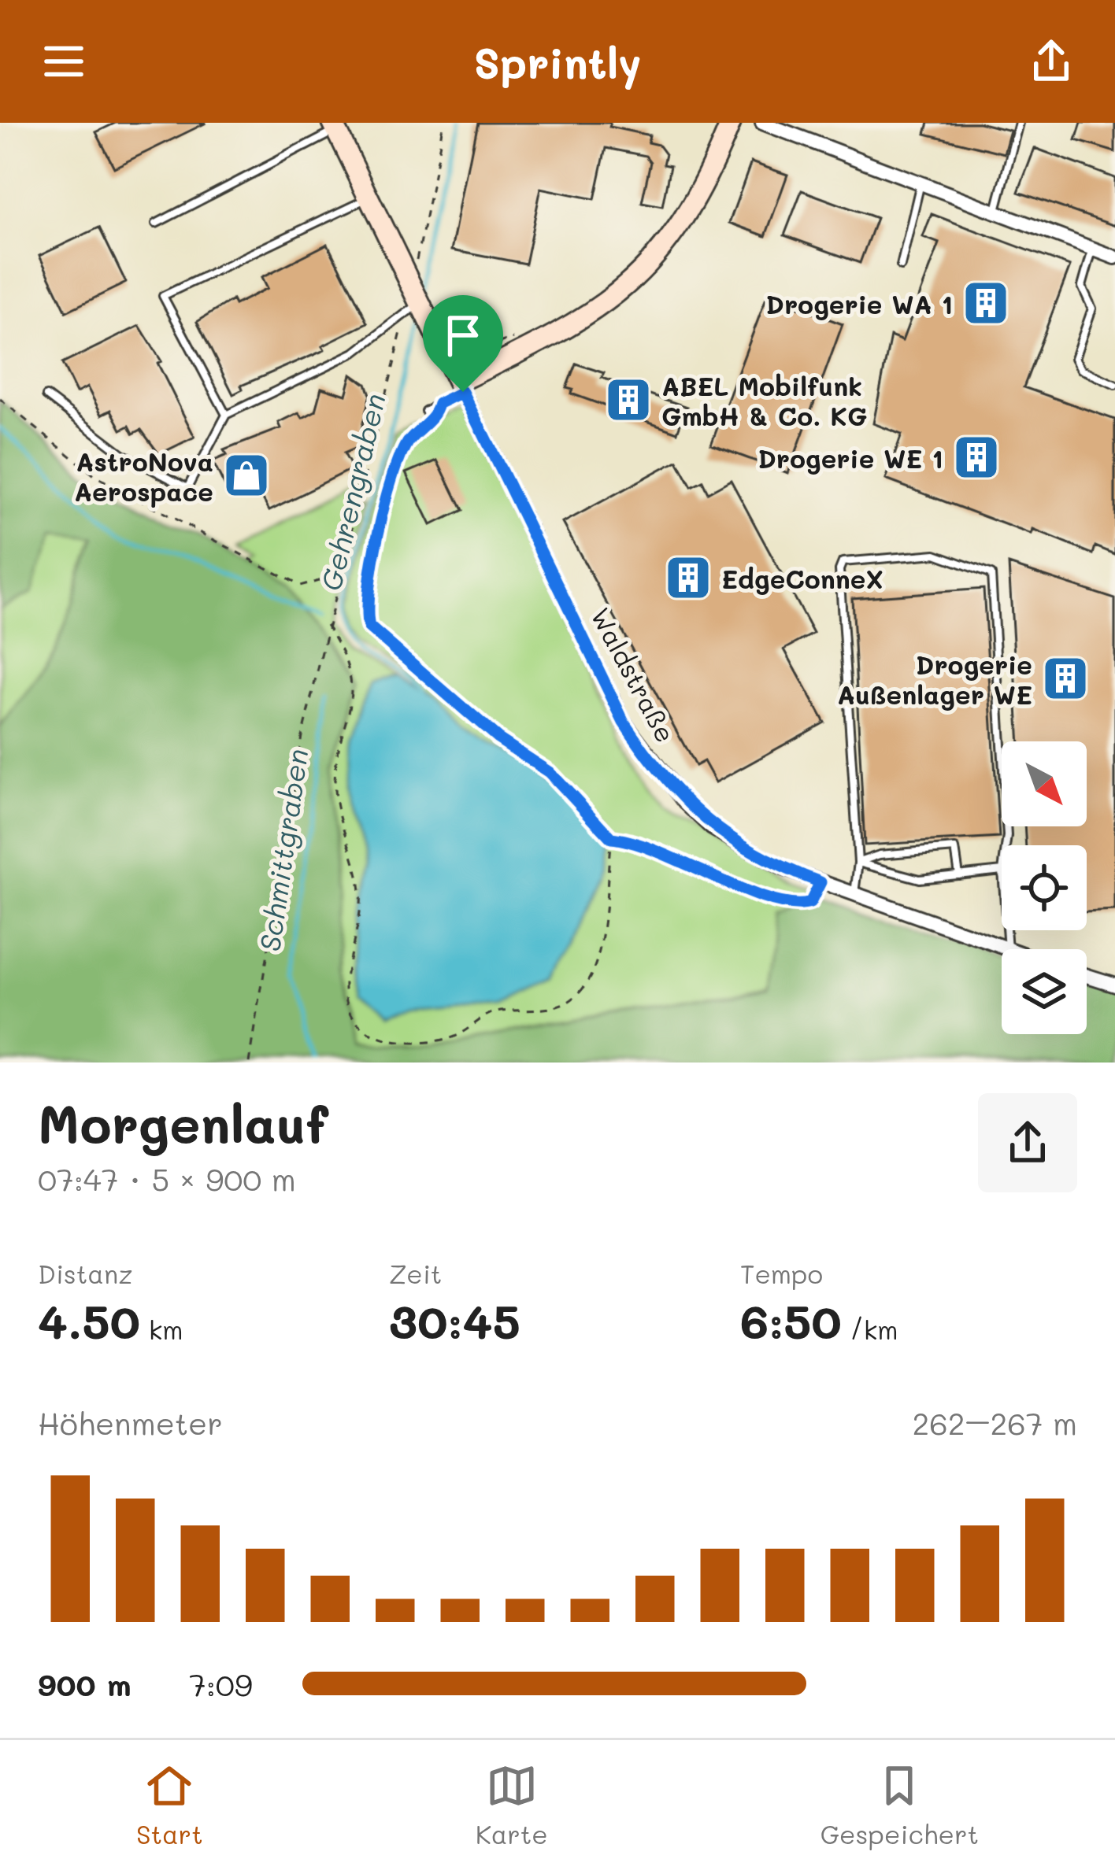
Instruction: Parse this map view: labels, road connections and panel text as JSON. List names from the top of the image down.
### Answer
{
  "streets": {
    "street": ["Waldstraße"]
  },
  "water": ["Gehrengraben", "Schmittgraben"],
  "places": {
    "building": [
      "Drogerie WA 1",
      "ABEL Mobilfunk GmbH & Co. KG",
      "Drogerie WE 1",
      "EdgeConneX",
      "Drogerie Außenlager WE"
    ],
    "shop": ["AstroNova Aerospace"]
  },
  "north": "bottom right",
  "page": {
    "header": "Sprintly",
    "heading": ["Morgenlauf", "07:47 · 5 × 900 m"],
    "stats": [
      ["Distanz", "4.50 km"],
      ["Zeit", "30:45"],
      ["Tempo", "6:50 /km"]
    ],
    "chart": ["Höhenmeter", "262–267 m"],
    "list": [
      {
        "name": "900 m",
        "note": "7:09"
      }
    ],
    "tabs": ["Start", "Karte", "Gespeichert"]
  }
}
